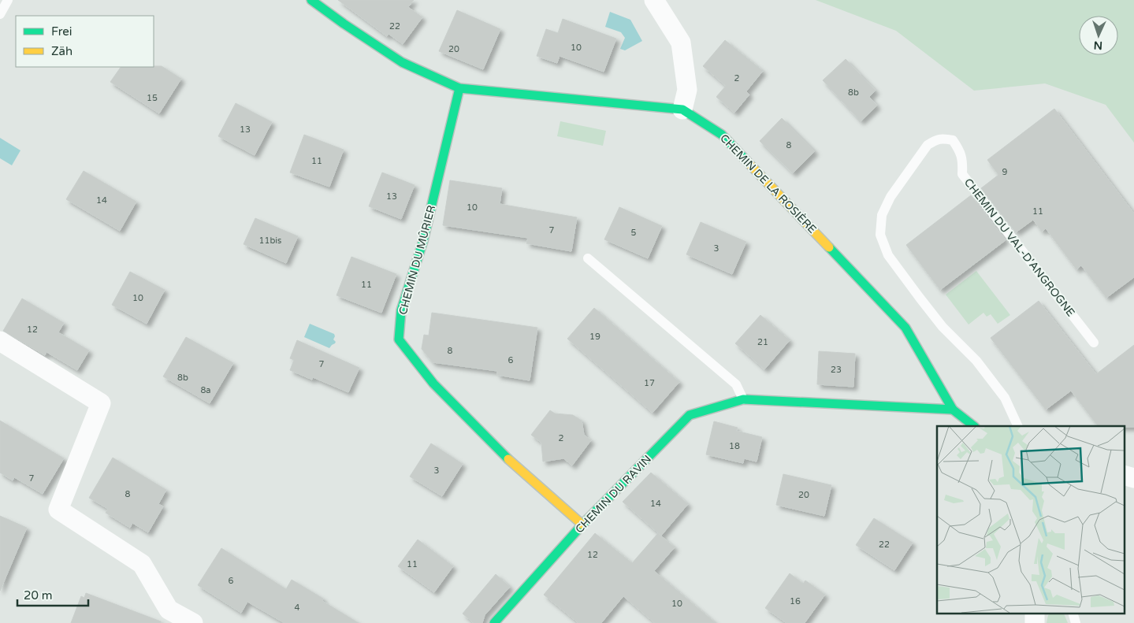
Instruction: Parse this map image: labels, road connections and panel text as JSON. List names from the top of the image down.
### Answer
{
  "streets": {
    "street": ["CHEMIN DE LA ROSIÈRE", "CHEMIN DU MÛRIER", "CHEMIN DU RAVIN"],
    "lane": ["CHEMIN DU VAL-D'ANGROGNE"]
  },
  "crossings": [
    ["CHEMIN DE LA ROSIÈRE", "CHEMIN DU MÛRIER"],
    ["CHEMIN DE LA ROSIÈRE", "CHEMIN DU RAVIN"],
    ["CHEMIN DU MÛRIER", "CHEMIN DU RAVIN"]
  ],
  "house_numbers": [
    "22",
    "10",
    "20",
    "2",
    "8b",
    "15",
    "13",
    "8",
    "11",
    "9",
    "13",
    "14",
    "10",
    "11",
    "7",
    "5",
    "11bis",
    "3",
    "11",
    "10",
    "12",
    "19",
    "21",
    "8",
    "6",
    "7",
    "23",
    "8b",
    "17",
    "8a",
    "2",
    "18",
    "3",
    "7",
    "8",
    "20",
    "14",
    "22",
    "12",
    "11",
    "6",
    "16",
    "10",
    "4"
  ],
  "legend": ["Frei", "Zäh"],
  "scale_bar": "20 m",
  "north": "bottom"
}
